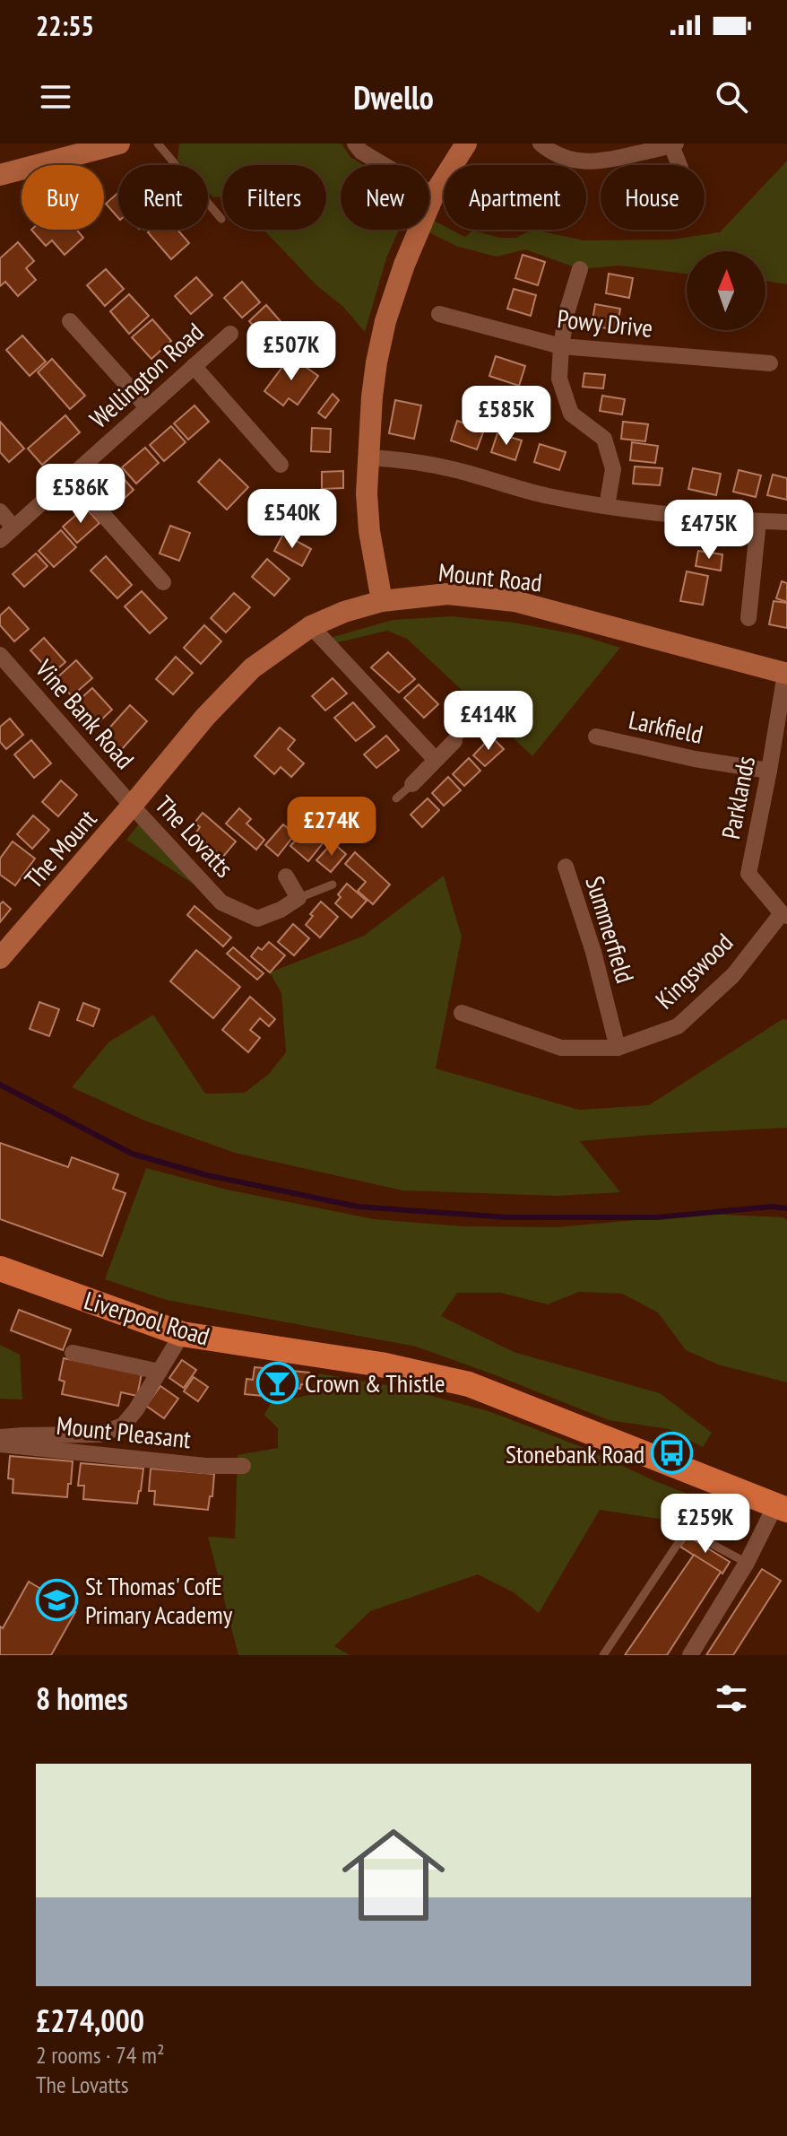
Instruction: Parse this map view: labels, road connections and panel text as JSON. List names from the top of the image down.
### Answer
{
  "streets": {
    "main road": ["Liverpool Road"],
    "street": [
      "Powy Drive",
      "Wellington Road",
      "Mount Road",
      "Vine Bank Road",
      "Larkfield",
      "Parklands",
      "The Lovatts",
      "The Mount",
      "Summerfield",
      "Kingswood",
      "Mount Pleasant"
    ]
  },
  "crossings": [
    ["Mount Road", "Vine Bank Road"],
    ["Mount Road", "Parklands"],
    ["Mount Road", "The Lovatts"],
    ["Mount Road", "The Mount"],
    ["Vine Bank Road", "The Lovatts"],
    ["Vine Bank Road", "The Mount"],
    ["Larkfield", "Parklands"],
    ["Parklands", "Kingswood"],
    ["The Lovatts", "The Mount"],
    ["Summerfield", "Kingswood"],
    ["Liverpool Road", "Mount Pleasant"]
  ],
  "places": {
    "bar": ["Crown & Thistle"],
    "bus stop": ["Stonebank Road"],
    "school or university": ["St Thomas' CofE Primary Academy"]
  },
  "north": "top",
  "page": {
    "status": "22:55",
    "header": "Dwello",
    "chip": [
      "Buy",
      "Rent",
      "Filters",
      "New",
      "Apartment",
      "House"
    ],
    "price": [
      "£507K",
      "£585K",
      "£586K",
      "£540K",
      "£475K",
      "£414K",
      "£274K",
      "£259K"
    ],
    "heading": "8 homes",
    "list": [
      {
        "name": "£274,000",
        "note": "2 rooms · 74 m² · The Lovatts"
      }
    ]
  }
}
